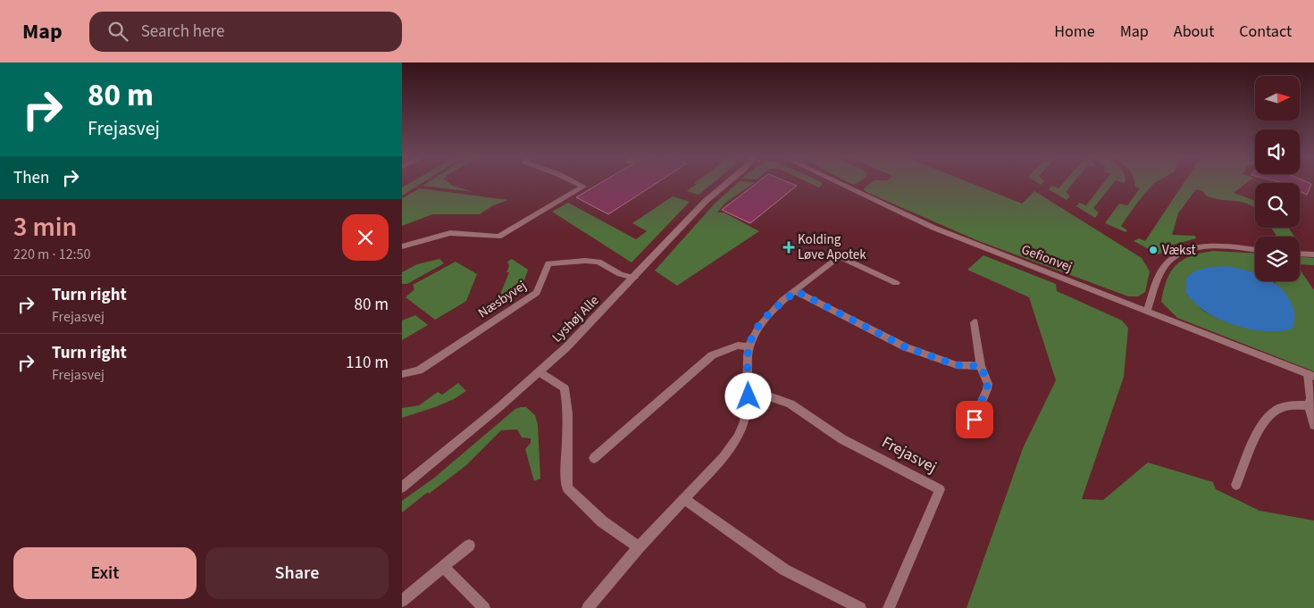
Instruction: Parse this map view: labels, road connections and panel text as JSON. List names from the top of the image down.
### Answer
{
  "streets": {
    "street": [
      "Gefionvej",
      "Næsbyvej",
      "Lyshøj Alle",
      "Frejasvej"
    ]
  },
  "crossings": [
    ["Næsbyvej", "Lyshøj Alle"]
  ],
  "places": {
    "health": ["Kolding Løve Apotek"],
    "other": ["Vækst"]
  },
  "north": "right",
  "page": {
    "header": "Map",
    "search": "Search here",
    "nav": [
      "Home",
      "Map",
      "About",
      "Contact"
    ],
    "turn": ["80 m", "Frejasvej"],
    "then": "Then",
    "heading": ["3 min", "220 m · 12:50"],
    "list": [
      {
        "name": "Turn right",
        "note": "Frejasvej",
        "value": "80 m"
      },
      {
        "name": "Turn right",
        "note": "Frejasvej",
        "value": "110 m"
      }
    ],
    "buttons": ["Exit", "Share"]
  }
}
